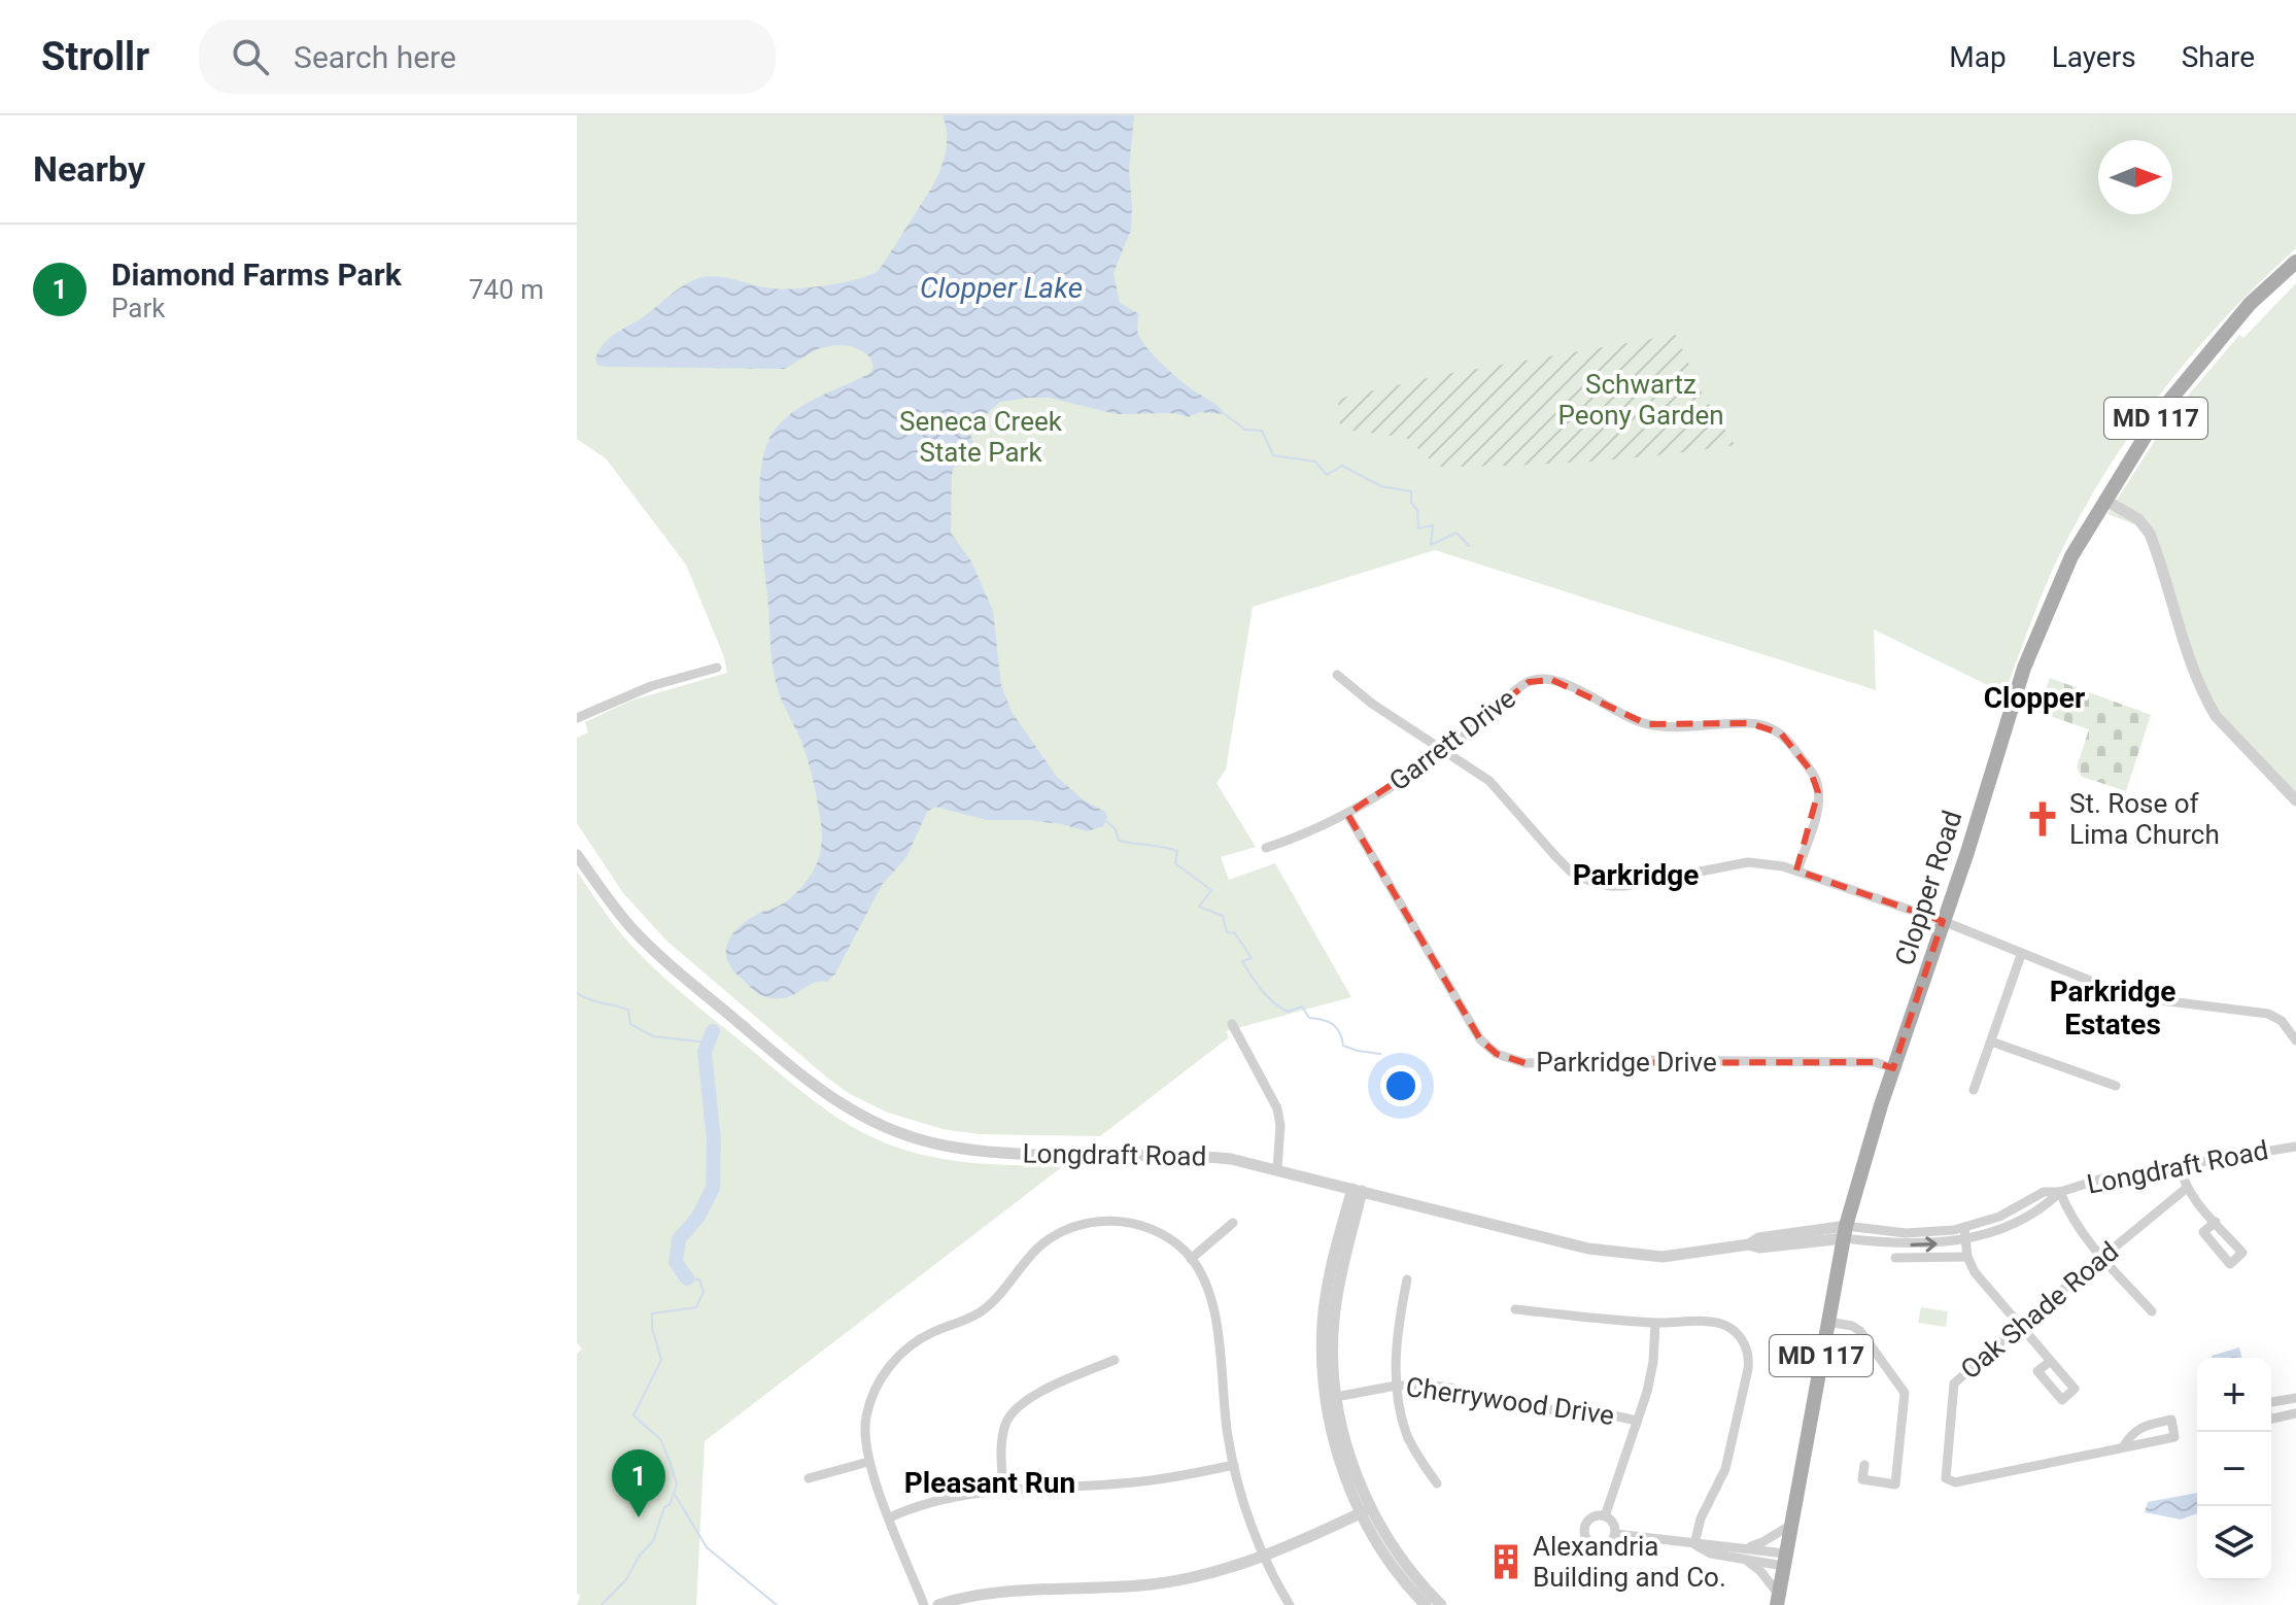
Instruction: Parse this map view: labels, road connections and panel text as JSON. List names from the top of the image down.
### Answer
{
  "streets": {
    "main road": ["MD 117", "Clopper Road"],
    "street": [
      "Garrett Drive",
      "Parkridge Drive",
      "Longdraft Road",
      "Oak Shade Road",
      "Cherrywood Drive"
    ]
  },
  "crossings": [
    ["Garrett Drive", "Parkridge Drive"],
    ["Clopper Road", "Parkridge Drive"],
    ["Clopper Road", "Longdraft Road"]
  ],
  "districts": [
    "Clopper",
    "Parkridge",
    "Parkridge Estates",
    "Pleasant Run"
  ],
  "water": ["Clopper Lake"],
  "parks": ["Schwartz Peony Garden", "Seneca Creek State Park"],
  "places": {
    "church": ["St. Rose of Lima Church"],
    "building": ["Alexandria Building and Co."]
  },
  "north": "right",
  "page": {
    "header": "Strollr",
    "search": "Search here",
    "nav": ["Map", "Layers", "Share"],
    "heading": "Nearby",
    "list": [
      {
        "mark": "1",
        "name": "Diamond Farms Park",
        "note": "Park",
        "value": "740 m"
      }
    ],
    "map_buttons": ["+", "−"],
    "pins": "1"
  }
}
